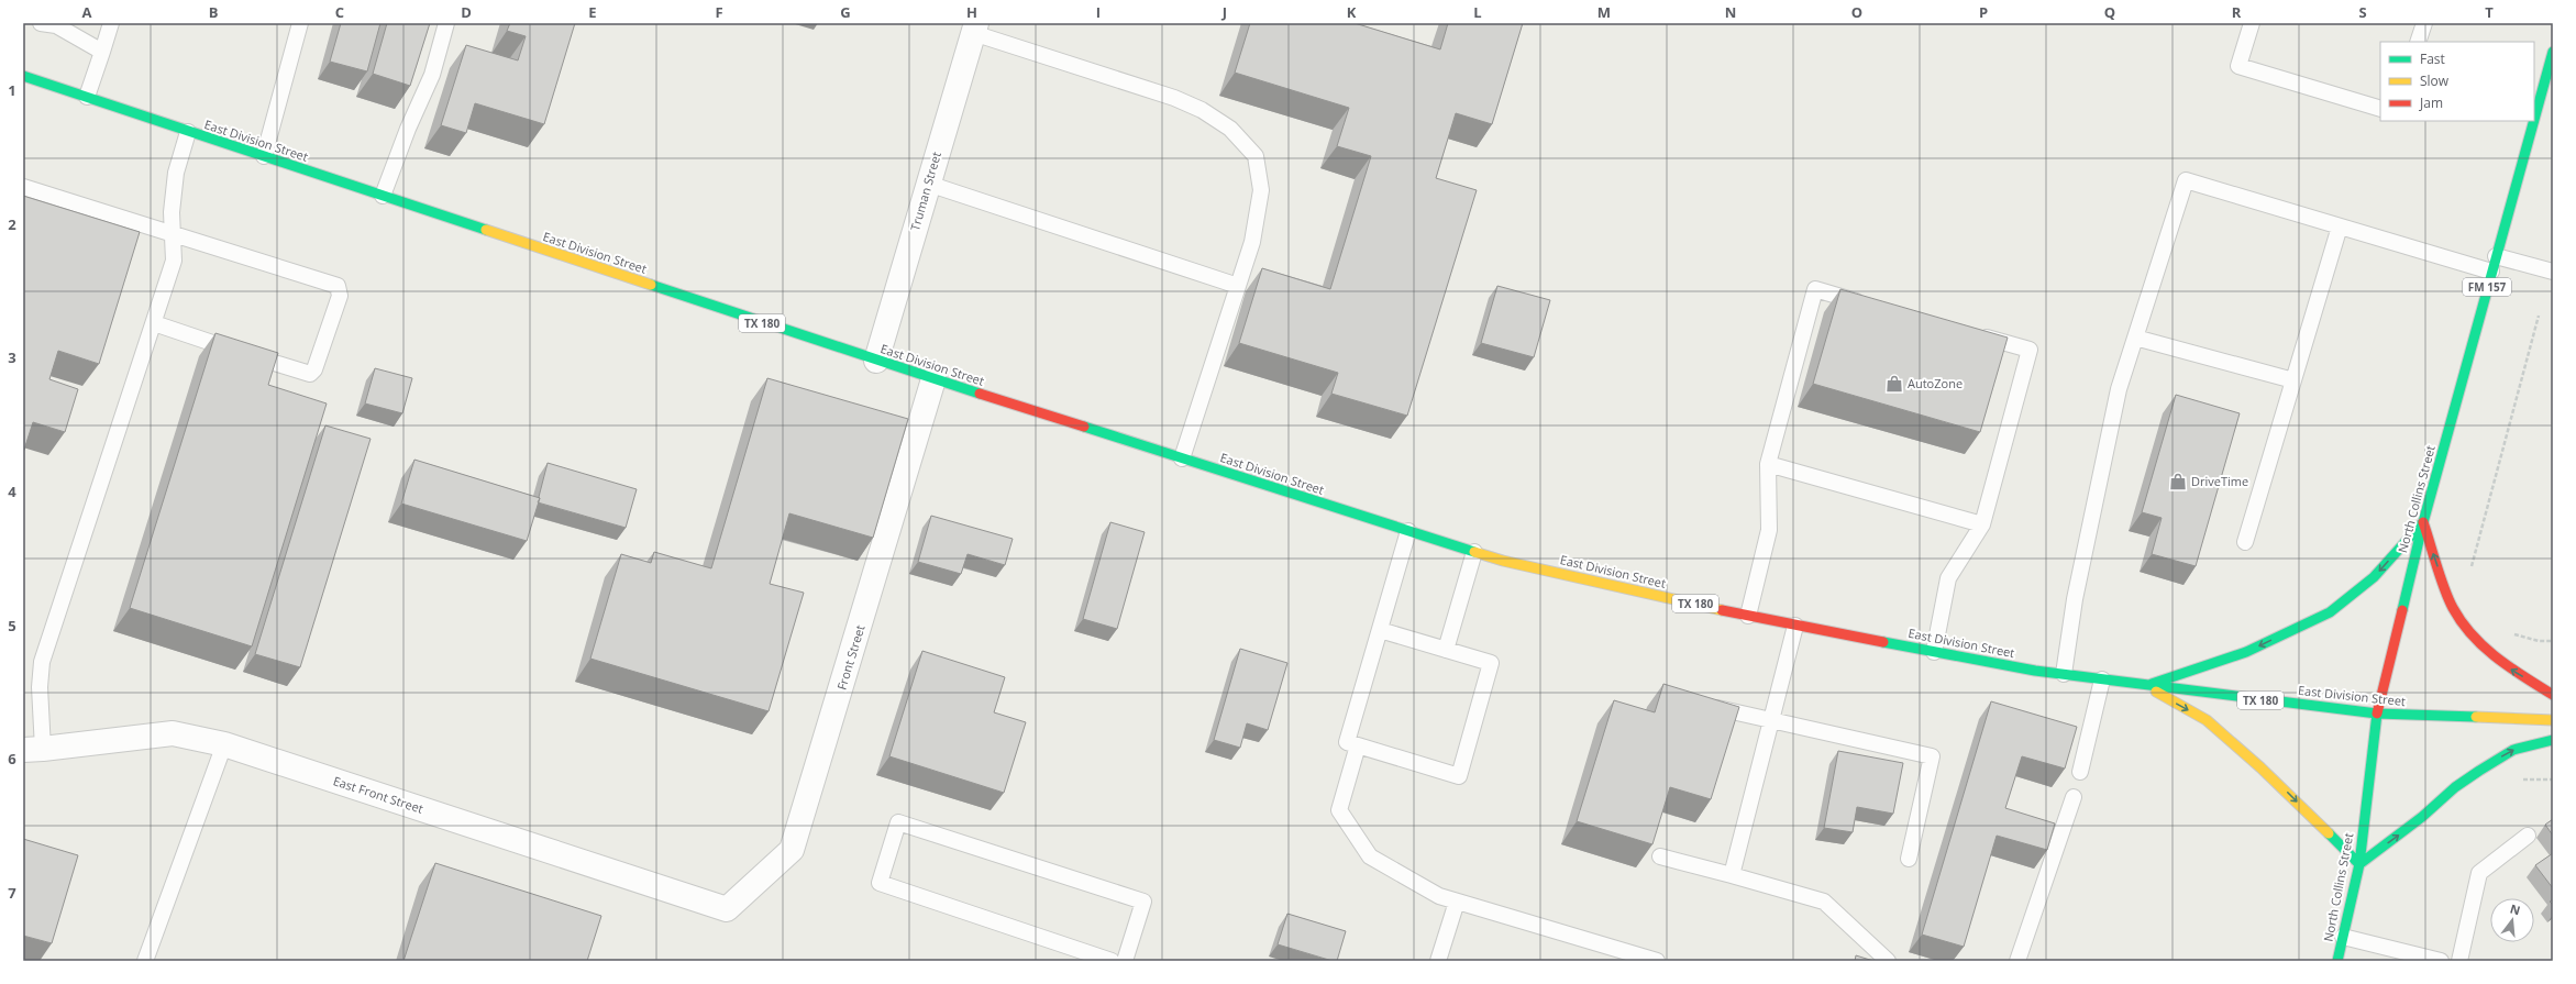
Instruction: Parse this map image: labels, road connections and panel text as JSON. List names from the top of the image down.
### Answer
{
  "streets": {
    "main road": [
      "East Division Street",
      "FM 157",
      "TX 180",
      "North Collins Street"
    ],
    "street": ["Truman Street", "Front Street", "East Front Street"]
  },
  "crossings": [
    ["East Division Street", "Truman Street"],
    ["East Division Street", "North Collins Street"],
    ["East Division Street", "Front Street"],
    ["Front Street", "East Front Street"]
  ],
  "places": {
    "shop": ["AutoZone", "DriveTime"]
  },
  "legend": ["Fast", "Slow", "Jam"],
  "north": "top",
  "grid": {
    "columns": [
      "A",
      "B",
      "C",
      "D",
      "E",
      "F",
      "G",
      "H",
      "I",
      "J",
      "K",
      "L",
      "M",
      "N",
      "O",
      "P",
      "Q",
      "R",
      "S",
      "T"
    ],
    "rows": [
      "1",
      "2",
      "3",
      "4",
      "5",
      "6",
      "7"
    ]
  }
}
